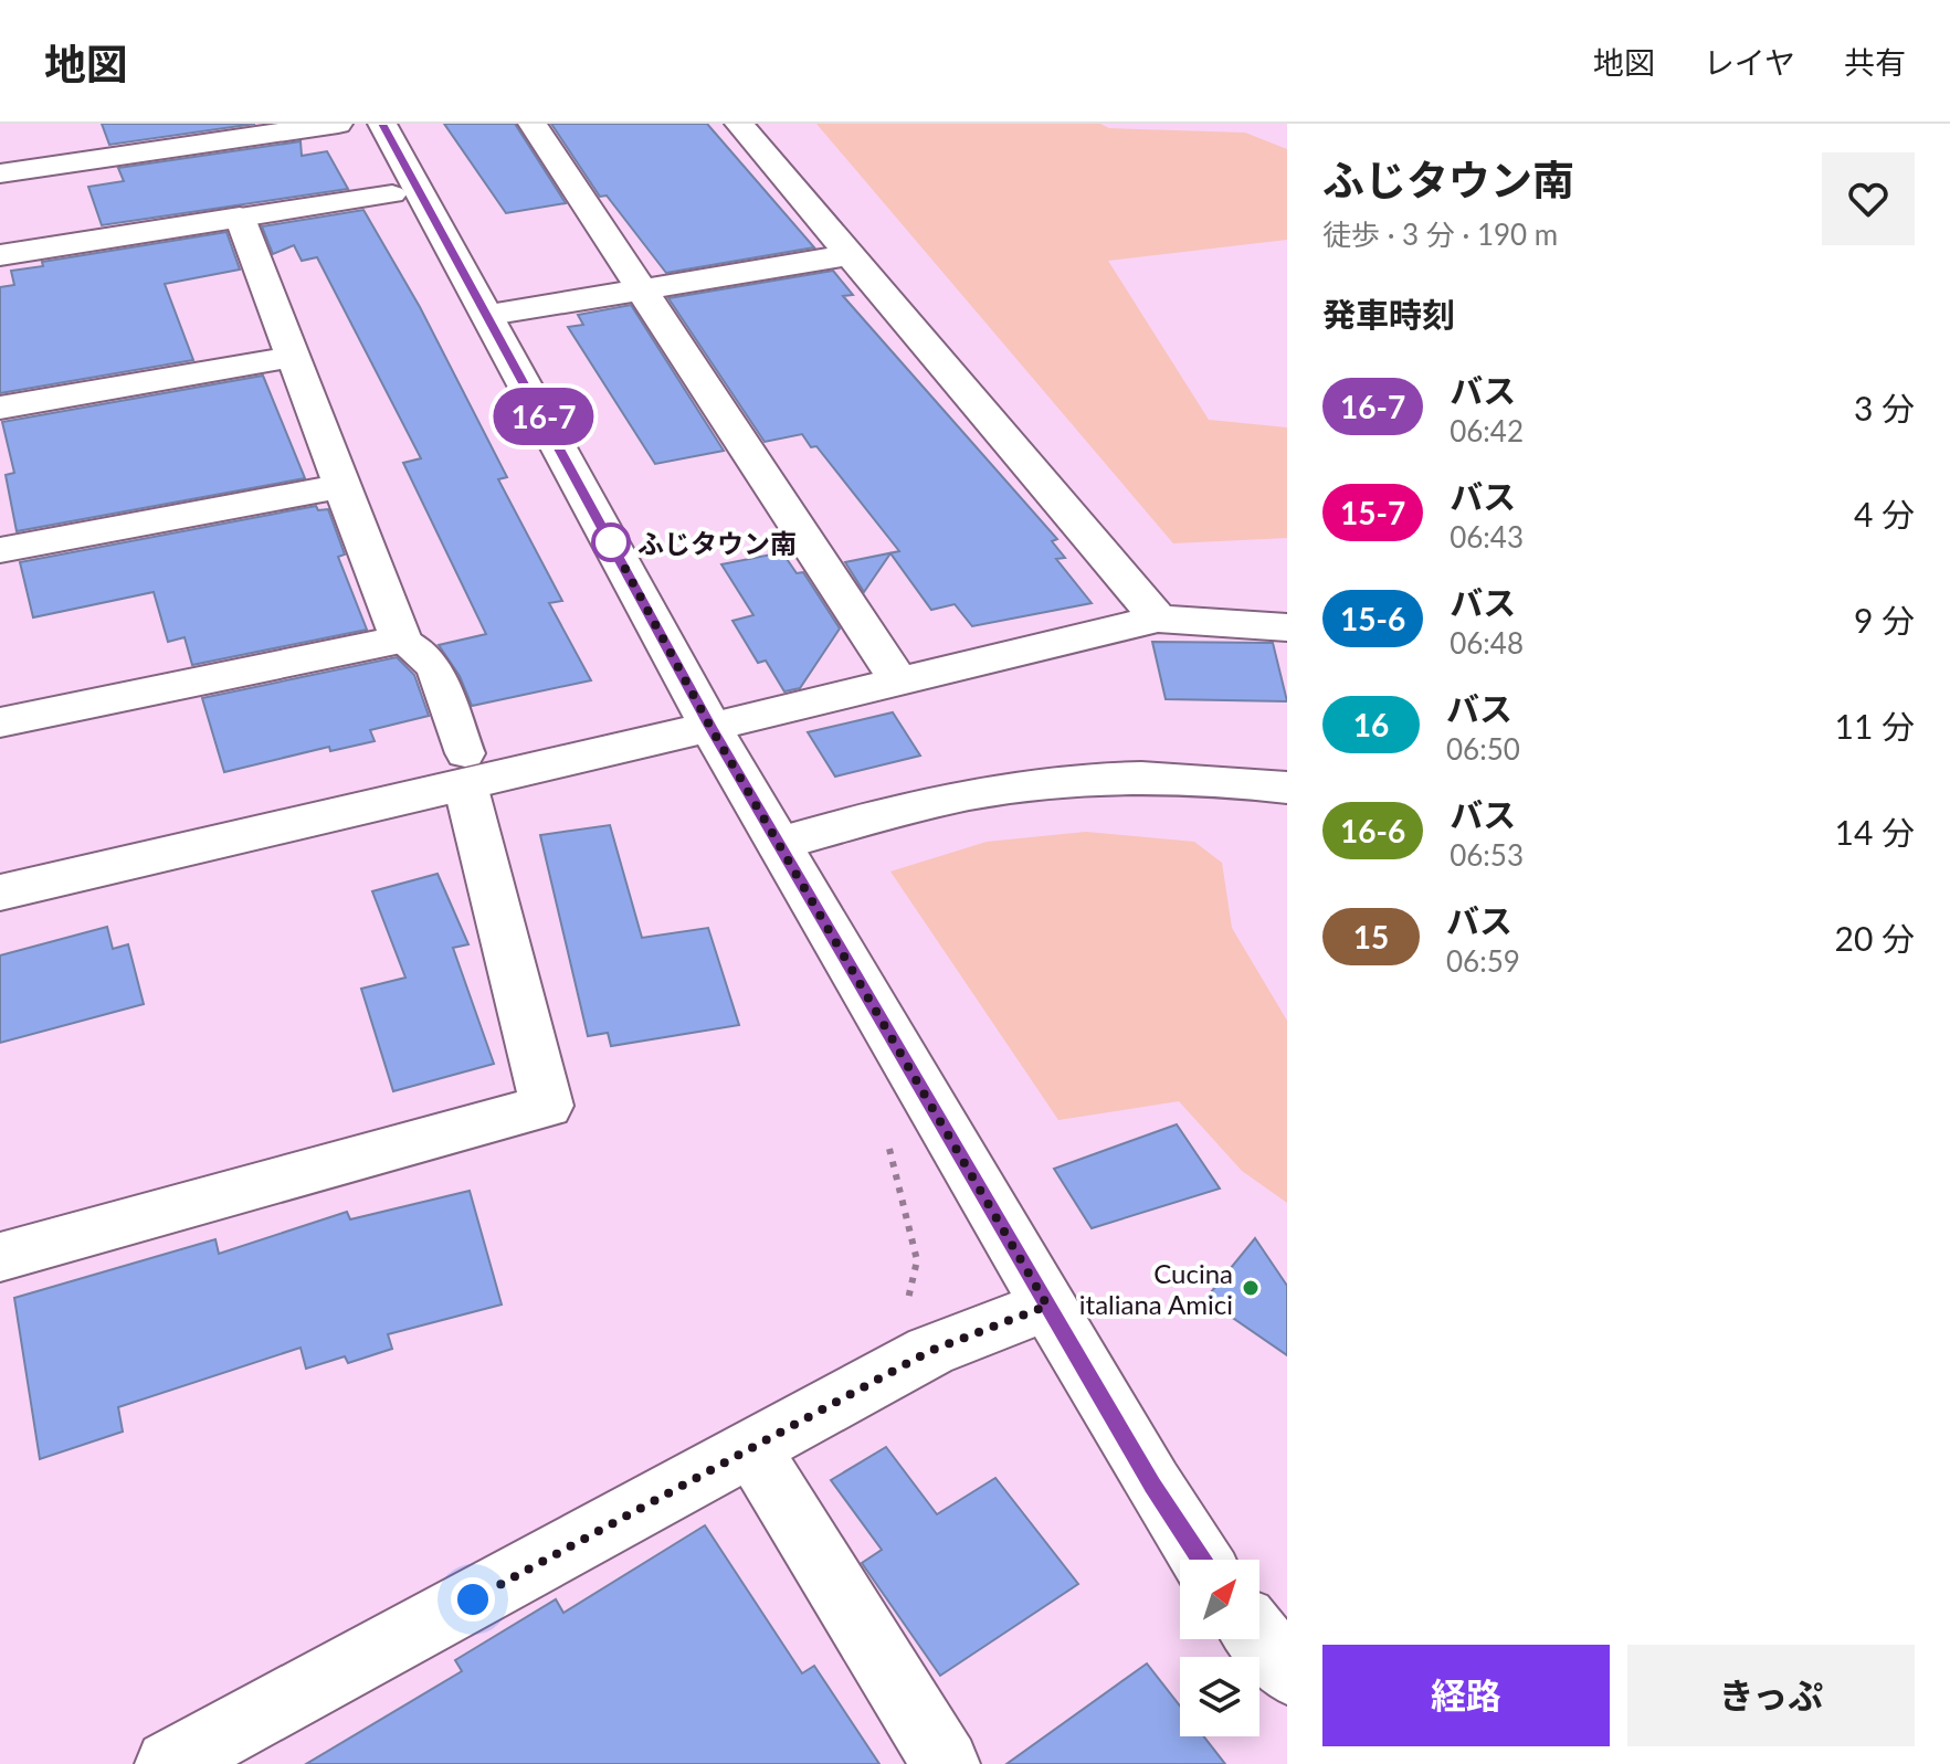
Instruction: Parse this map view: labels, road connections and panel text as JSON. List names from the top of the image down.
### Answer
{
  "places": ["ふじタウン南", "Cucina italiana Amici"],
  "lines": ["bus line 16-7"],
  "north": "top right",
  "page": {
    "header": "地図",
    "nav": ["地図", "レイヤ", "共有"],
    "on_map": "16-7",
    "heading": [
      ["ふじタウン南", "徒歩 · 3 分 · 190 m"],
      "発車時刻"
    ],
    "list": [
      {
        "mark": "16-7",
        "name": "バス",
        "note": "06:42",
        "value": "3 分"
      },
      {
        "mark": "15-7",
        "name": "バス",
        "note": "06:43",
        "value": "4 分"
      },
      {
        "mark": "15-6",
        "name": "バス",
        "note": "06:48",
        "value": "9 分"
      },
      {
        "mark": "16",
        "name": "バス",
        "note": "06:50",
        "value": "11 分"
      },
      {
        "mark": "16-6",
        "name": "バス",
        "note": "06:53",
        "value": "14 分"
      },
      {
        "mark": "15",
        "name": "バス",
        "note": "06:59",
        "value": "20 分"
      }
    ],
    "buttons": ["経路", "きっぷ"]
  }
}
